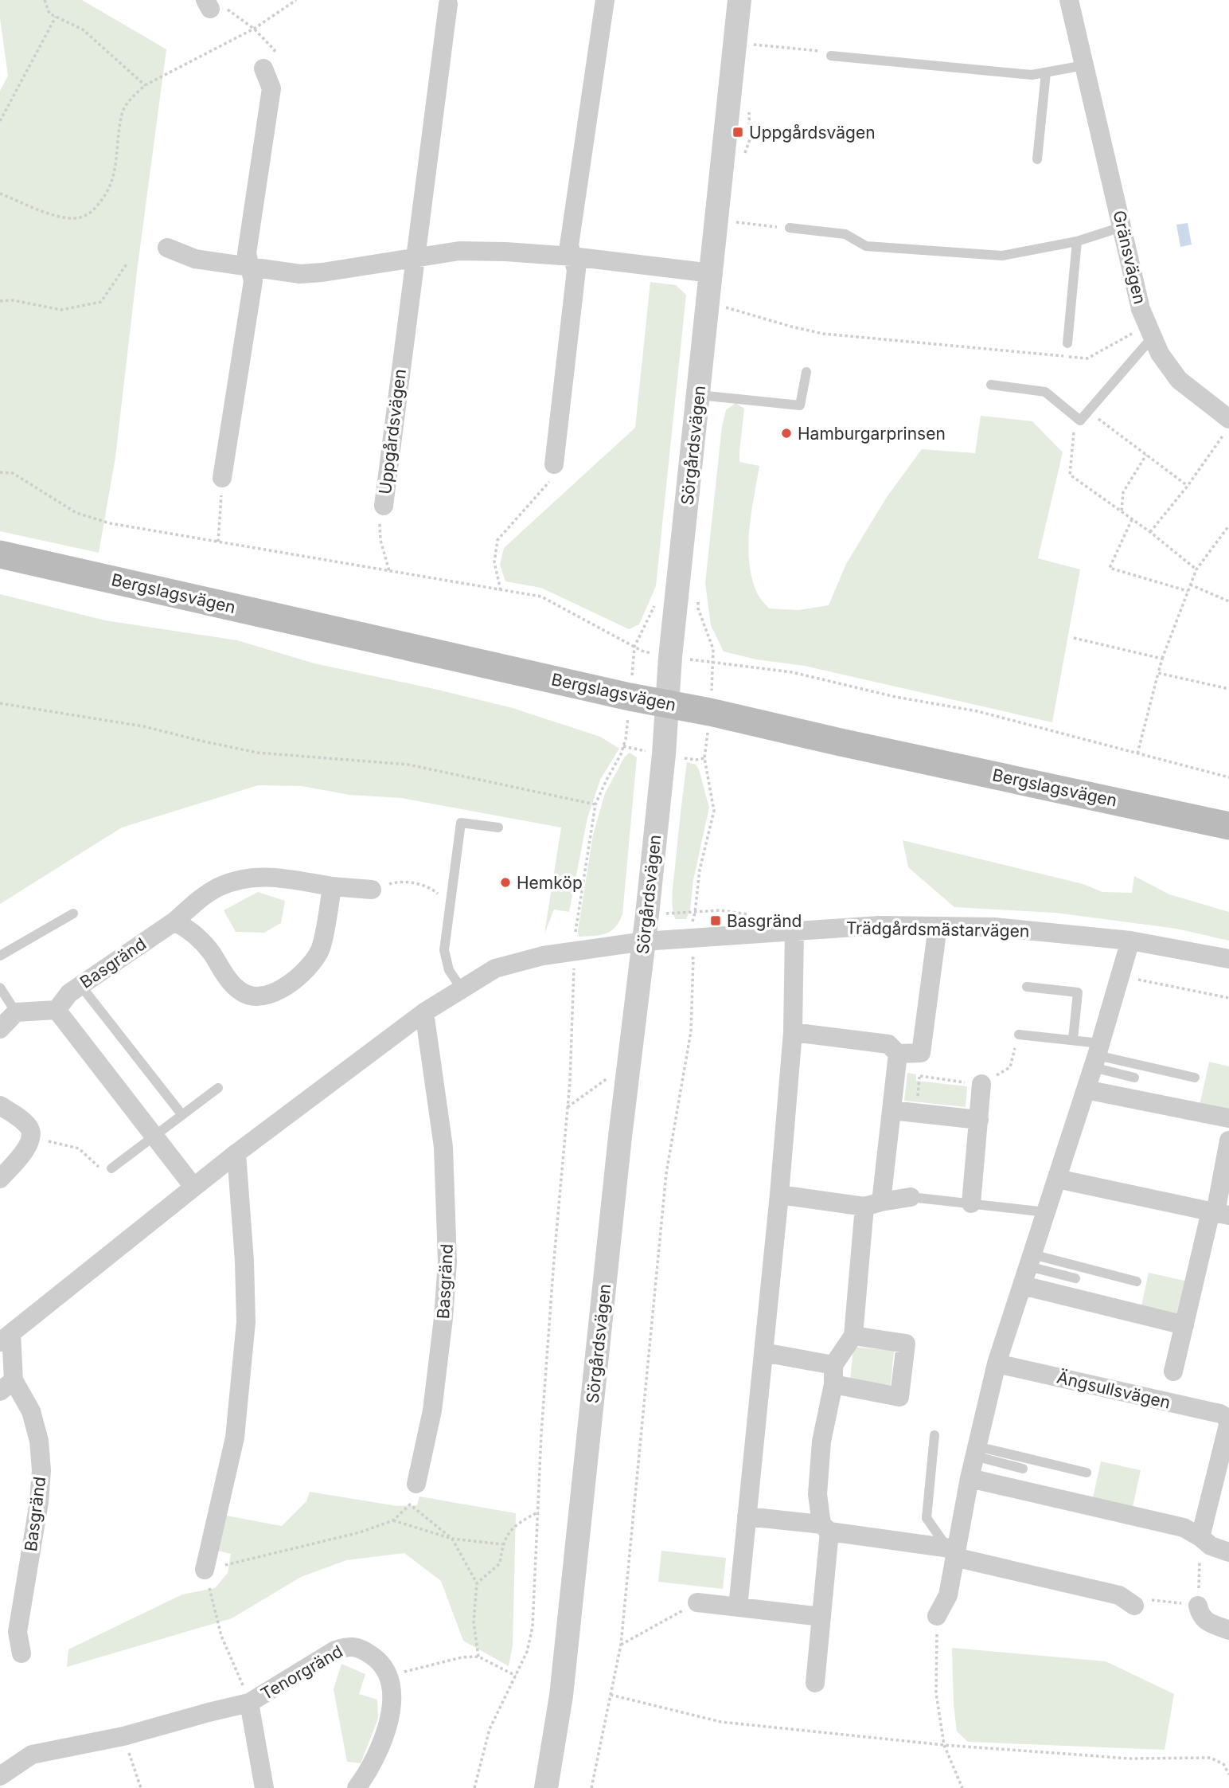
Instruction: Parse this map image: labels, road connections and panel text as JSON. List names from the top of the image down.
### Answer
{
  "streets": {
    "main road": ["Bergslagsvägen"],
    "street": [
      "Gränsvägen",
      "Uppgårdsvägen",
      "Sörgårdsvägen",
      "Trädgårdsmästarvägen",
      "Basgränd",
      "Ängsullsvägen",
      "Tenorgränd"
    ]
  },
  "crossings": [
    ["Sörgårdsvägen", "Bergslagsvägen"],
    ["Sörgårdsvägen", "Trädgårdsmästarvägen"],
    ["Sörgårdsvägen", "Basgränd"],
    ["Trädgårdsmästarvägen", "Basgränd"]
  ],
  "places": {
    "transit": ["Uppgårdsvägen", "Basgränd"],
    "other": ["Hamburgarprinsen", "Hemköp"]
  }
}
